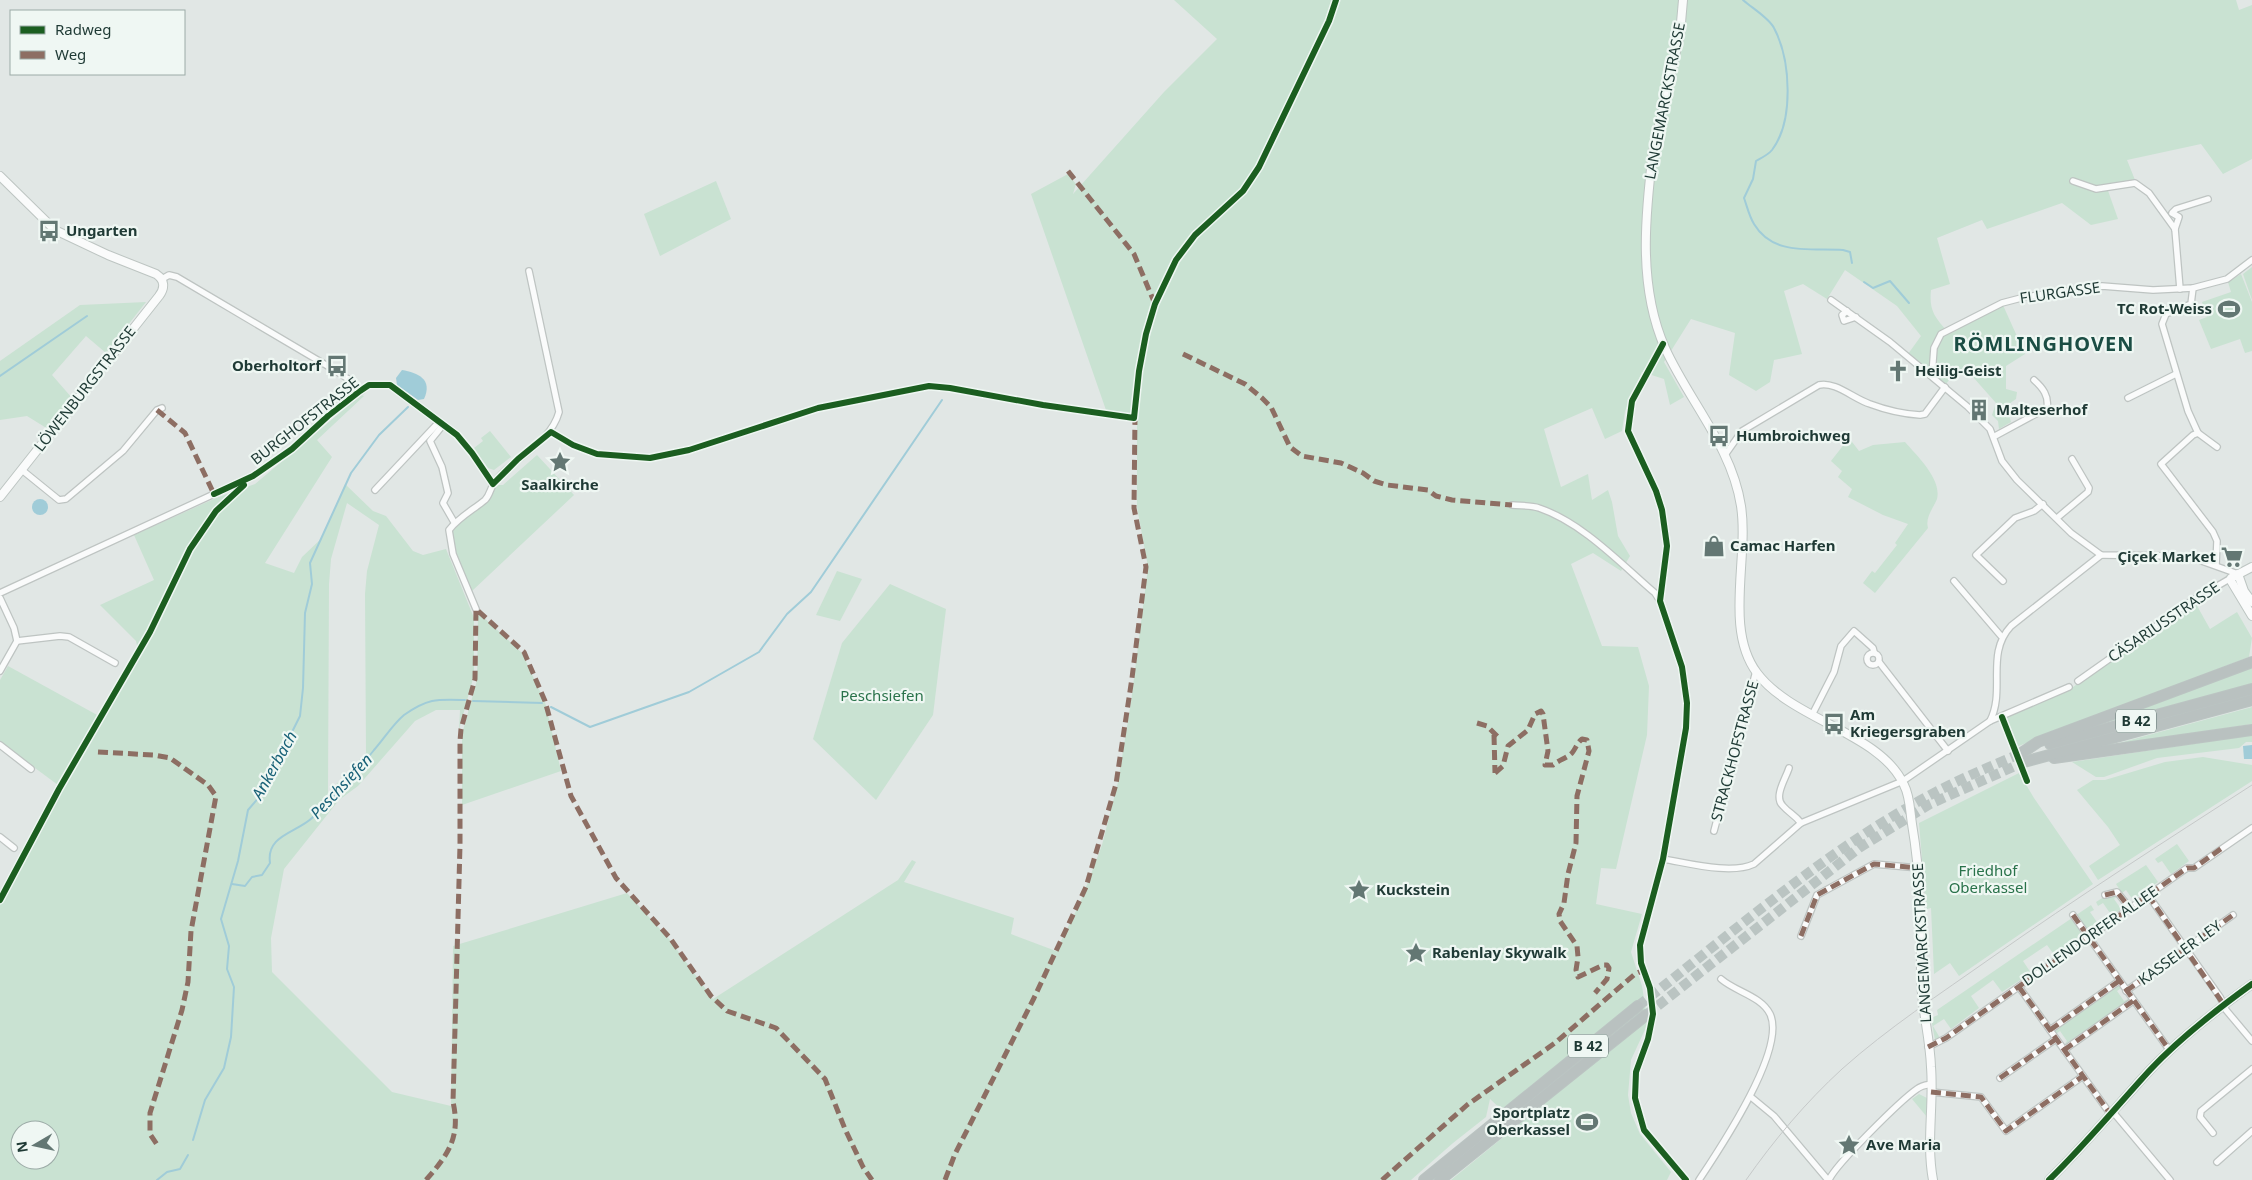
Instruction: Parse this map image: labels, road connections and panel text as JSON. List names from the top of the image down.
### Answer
{
  "streets": {
    "highway": ["B 42"],
    "main road": ["LANGEMARCKSTRASSE", "LÖWENBURGSTRASSE", "CÄSARIUSSTRASSE"],
    "street": [
      "FLURGASSE",
      "BURGHOFSTRASSE",
      "STRACKHOFSTRASSE",
      "DOLLENDORFER ALLEE",
      "KASSELER LEY"
    ]
  },
  "crossings": [
    ["LANGEMARCKSTRASSE", "STRACKHOFSTRASSE"],
    ["LANGEMARCKSTRASSE", "DOLLENDORFER ALLEE"],
    ["LÖWENBURGSTRASSE", "BURGHOFSTRASSE"]
  ],
  "districts": ["RÖMLINGHOVEN"],
  "water": ["Ankerbach", "Peschsiefen"],
  "parks": ["Peschsiefen", "Friedhof Oberkassel"],
  "places": {
    "bus stop": [
      "Ungarten",
      "Oberholtorf",
      "Humbroichweg",
      "Am Kriegersgraben"
    ],
    "sports": ["TC Rot-Weiss", "Sportplatz Oberkassel"],
    "church": ["Heilig-Geist"],
    "building": ["Malteserhof"],
    "place": [
      "Saalkirche",
      "Kuckstein",
      "Rabenlay Skywalk",
      "Ave Maria"
    ],
    "shop": ["Camac Harfen"],
    "supermarket": ["Çiçek Market"]
  },
  "legend": ["Radweg", "Weg"],
  "north": "left"
}
